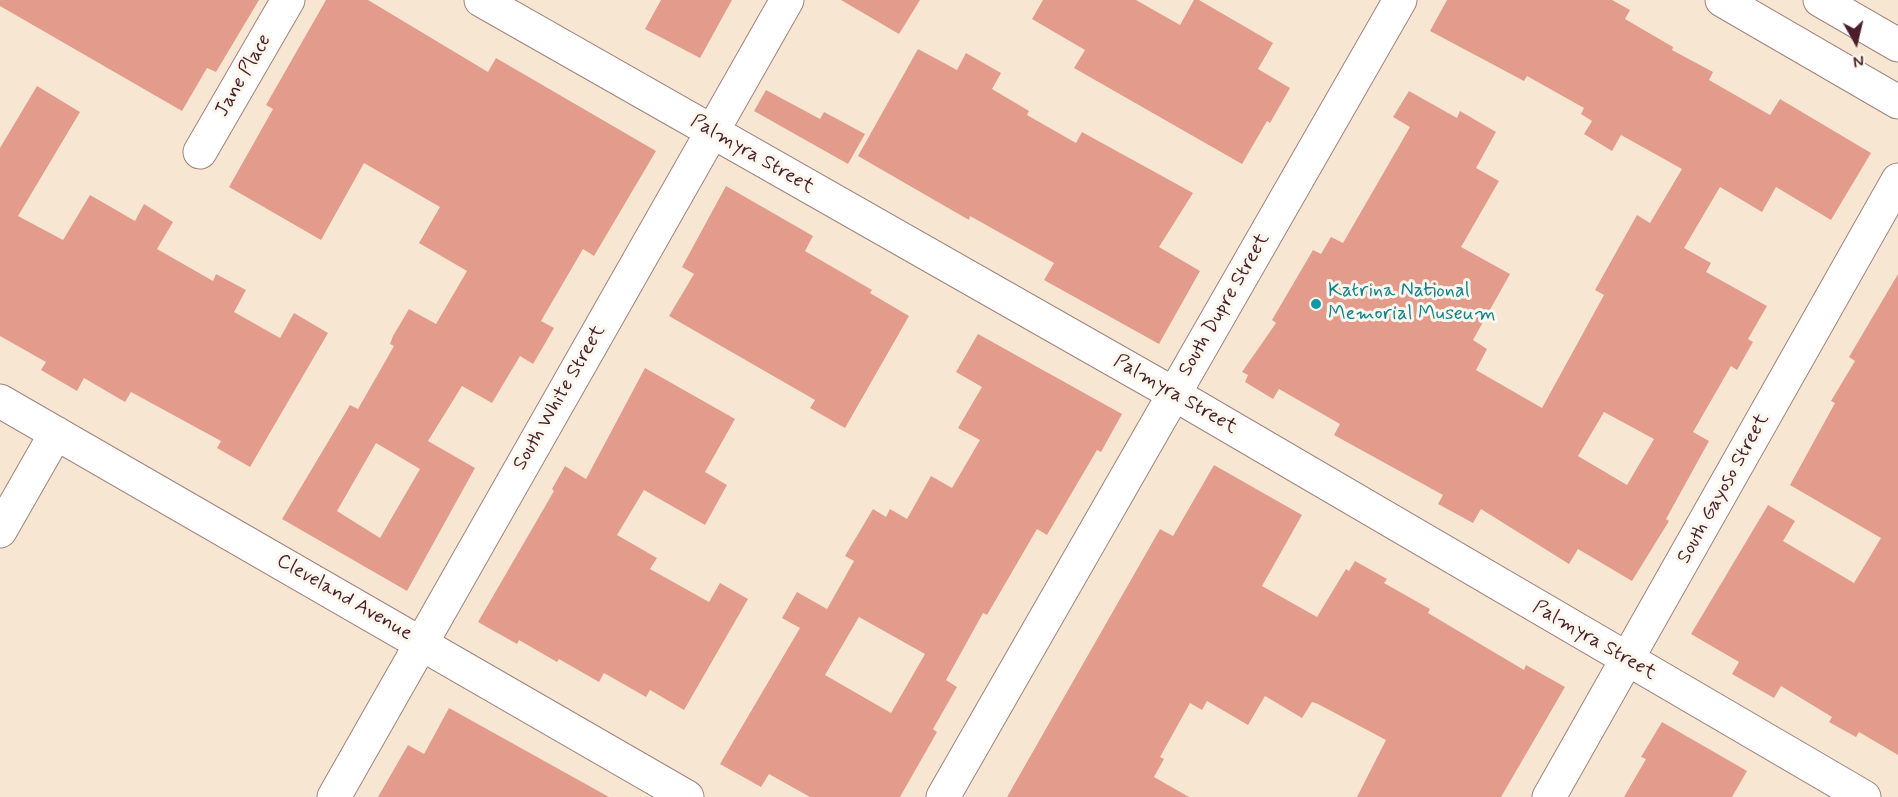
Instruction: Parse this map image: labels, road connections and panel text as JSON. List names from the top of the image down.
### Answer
{
  "streets": {
    "street": [
      "Jane Place",
      "Palmyra Street",
      "South Dupre Street",
      "South White Street",
      "South Gayoso Street",
      "Cleveland Avenue"
    ]
  },
  "crossings": [
    ["Palmyra Street", "South Dupre Street"],
    ["Palmyra Street", "South White Street"],
    ["Palmyra Street", "South Gayoso Street"],
    ["South White Street", "Cleveland Avenue"]
  ],
  "places": ["Katrina National Memorial Museum"],
  "north": "bottom"
}
